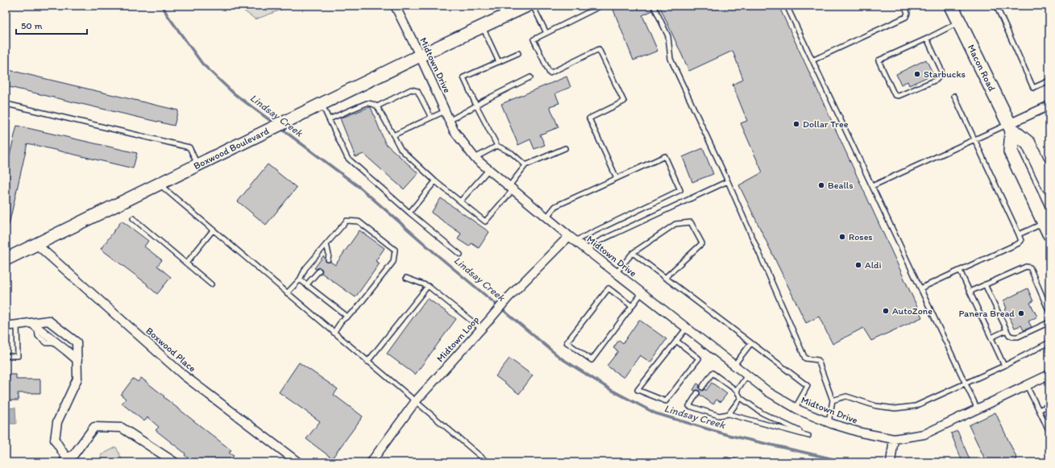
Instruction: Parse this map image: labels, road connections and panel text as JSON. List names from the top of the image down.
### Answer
{
  "streets": {
    "main road": ["Macon Road"],
    "street": [
      "Midtown Drive",
      "Boxwood Boulevard",
      "Midtown Loop",
      "Boxwood Place"
    ]
  },
  "crossings": [
    ["Midtown Drive", "Boxwood Boulevard"],
    ["Midtown Drive", "Midtown Loop"],
    ["Boxwood Boulevard", "Boxwood Place"]
  ],
  "water": ["Lindsay Creek"],
  "places": [
    "Starbucks",
    "Dollar Tree",
    "Bealls",
    "Roses",
    "Aldi",
    "AutoZone",
    "Panera Bread"
  ],
  "scale_bar": "50 m"
}
